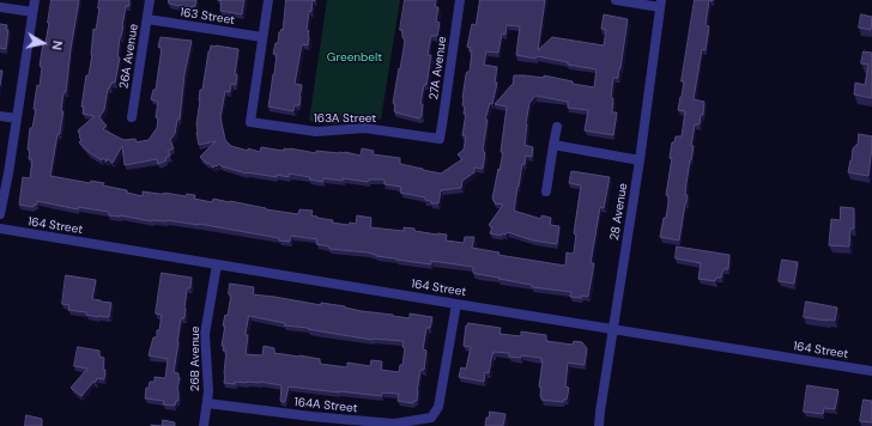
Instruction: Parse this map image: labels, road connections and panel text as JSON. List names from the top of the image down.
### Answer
{
  "streets": {
    "street": [
      "163 Street",
      "26A Avenue",
      "27A Avenue",
      "163A Street",
      "28 Avenue",
      "164 Street",
      "26B Avenue",
      "164A Street"
    ]
  },
  "crossings": [
    ["163 Street", "26A Avenue"],
    ["163 Street", "163A Street"],
    ["27A Avenue", "163A Street"],
    ["28 Avenue", "164 Street"],
    ["164 Street", "26B Avenue"],
    ["164 Street", "164A Street"],
    ["26B Avenue", "164A Street"]
  ],
  "parks": ["Greenbelt"],
  "north": "right"
}
